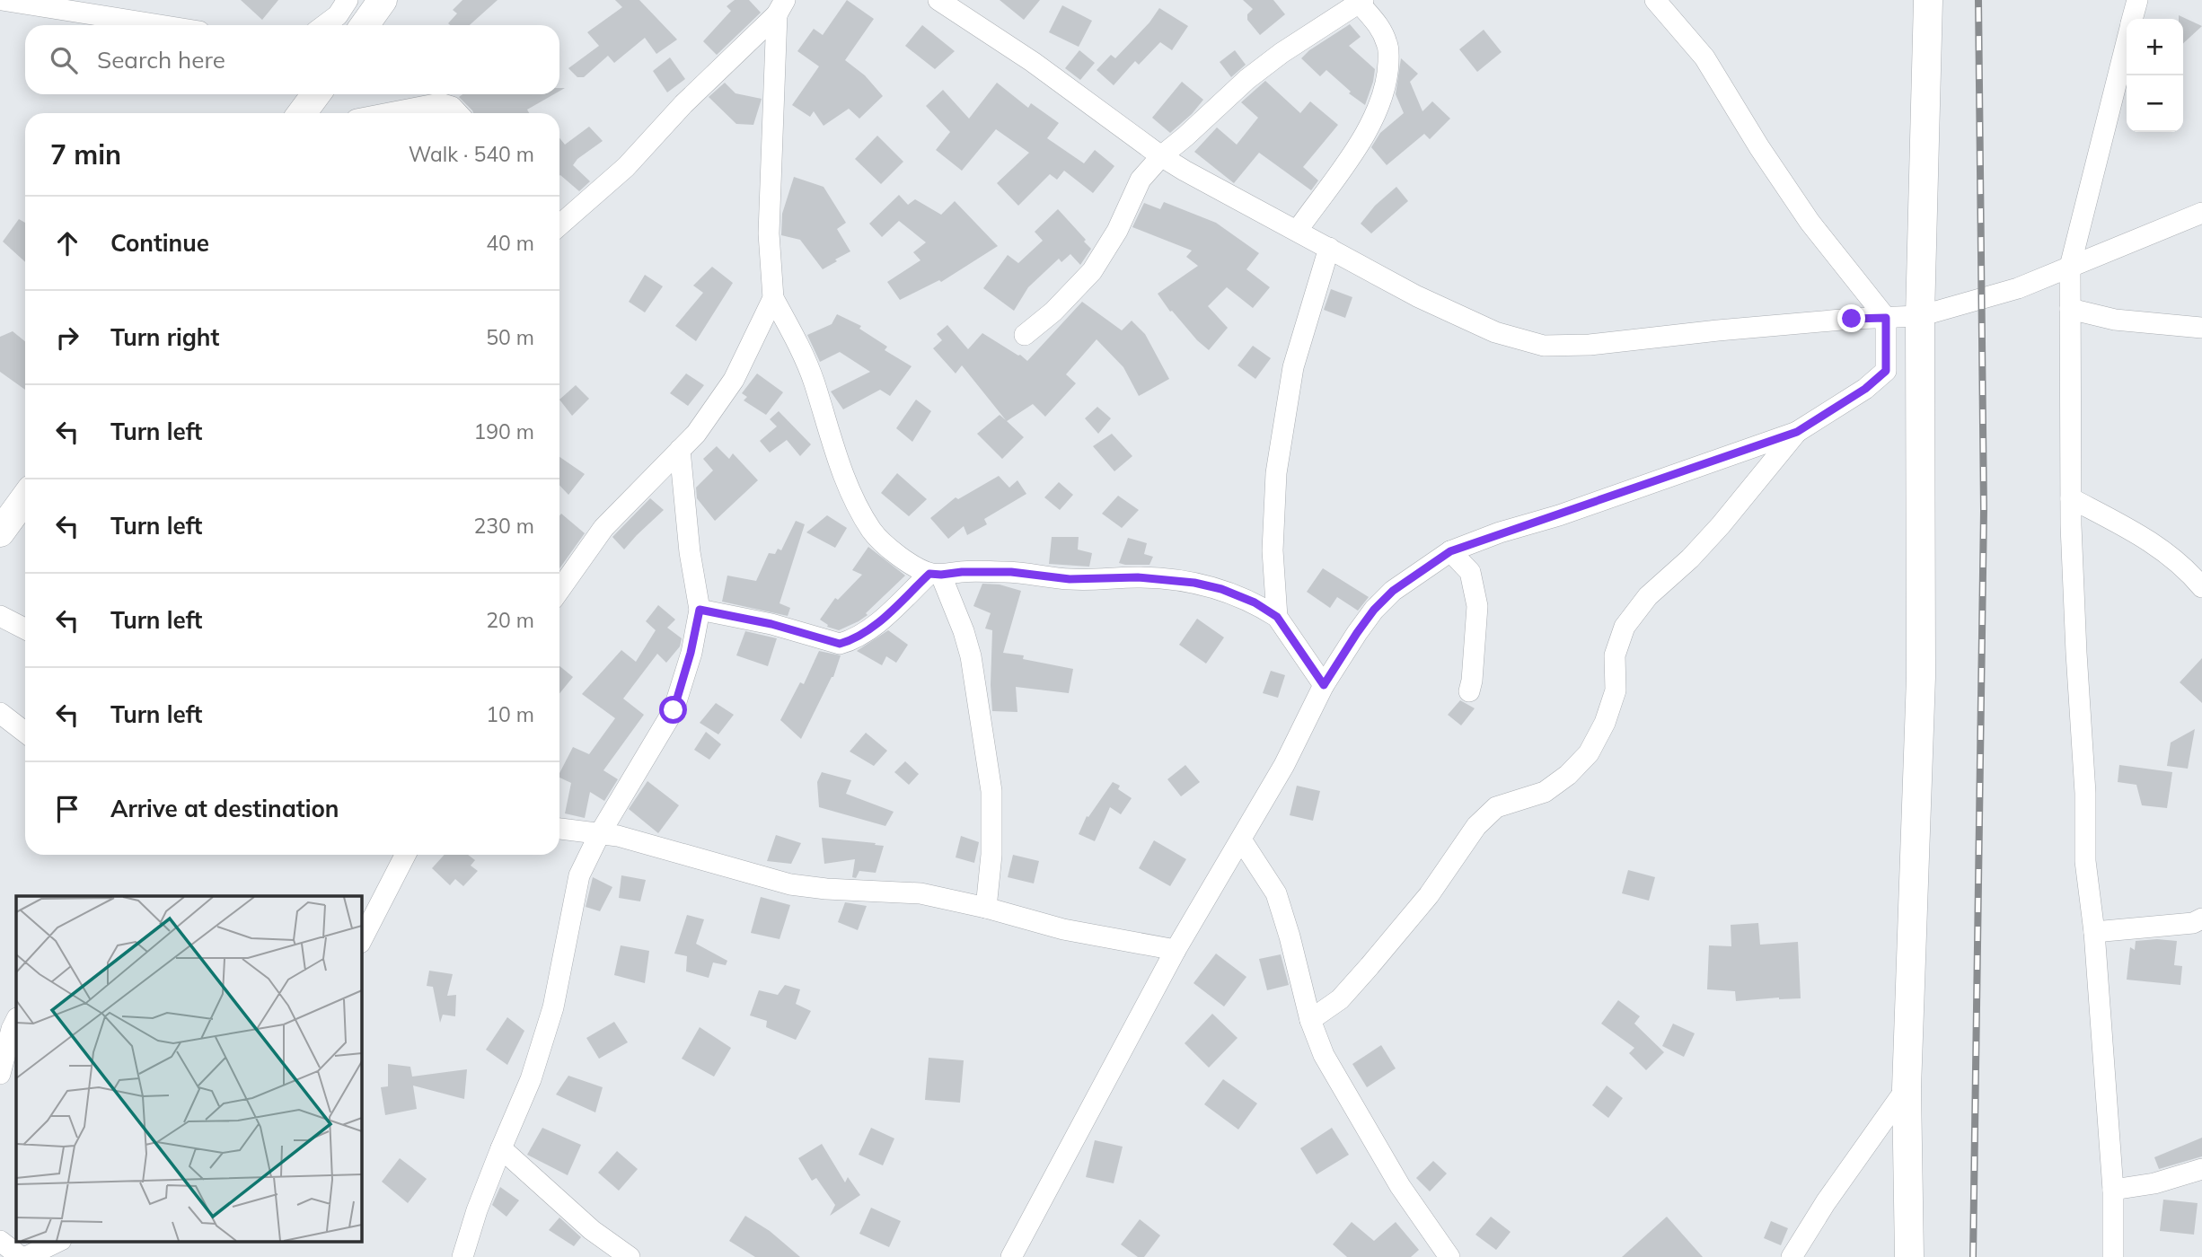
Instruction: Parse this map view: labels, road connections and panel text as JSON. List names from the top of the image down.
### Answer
{
  "page": {
    "map_buttons": ["+", "−"],
    "search": "Search here",
    "heading": ["7 min", "Walk · 540 m"],
    "list": [
      ["Continue", "40 m"],
      ["Turn right", "50 m"],
      ["Turn left", "190 m"],
      ["Turn left", "230 m"],
      ["Turn left", "20 m"],
      ["Turn left", "10 m"],
      "Arrive at destination"
    ]
  }
}
